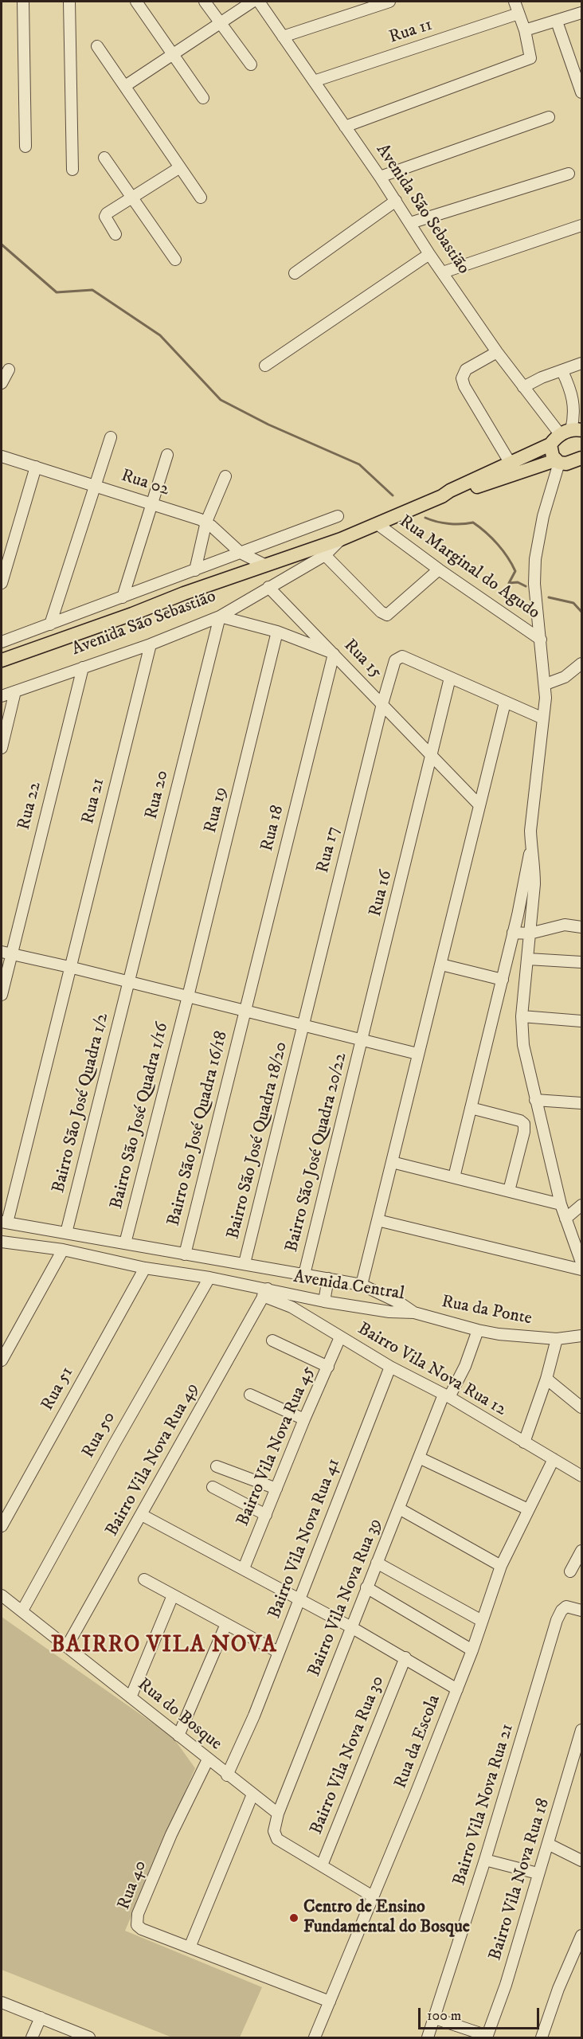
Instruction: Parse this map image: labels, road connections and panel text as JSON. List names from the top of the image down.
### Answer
{
  "streets": {
    "main road": ["Avenida São Sebastião"],
    "street": [
      "Rua 11",
      "Rua 02",
      "Rua Marginal do Agudo",
      "Rua 15",
      "Rua 20",
      "Rua 21",
      "Rua 22",
      "Rua 19",
      "Rua 18",
      "Rua 17",
      "Rua 16",
      "Bairro São José Quadra 1/2",
      "Bairro São José Quadra 1/16",
      "Bairro São José Quadra 16/18",
      "Bairro São José Quadra 18/20",
      "Bairro São José Quadra 20/22",
      "Avenida Central",
      "Rua da Ponte",
      "Bairro Vila Nova Rua 12",
      "Rua 51",
      "Rua 50",
      "Bairro Vila Nova Rua 45",
      "Bairro Vila Nova Rua 49",
      "Bairro Vila Nova Rua 41",
      "Bairro Vila Nova Rua 39",
      "Rua do Bosque",
      "Rua da Escola",
      "Bairro Vila Nova Rua 30",
      "Bairro Vila Nova Rua 21",
      "Bairro Vila Nova Rua 18",
      "Rua 40"
    ]
  },
  "crossings": [
    ["Rua 11", "Avenida São Sebastião"],
    ["Avenida São Sebastião", "Rua 02"],
    ["Avenida São Sebastião", "Rua Marginal do Agudo"],
    ["Avenida São Sebastião", "Rua 15"],
    ["Avenida São Sebastião", "Rua 20"],
    ["Avenida São Sebastião", "Rua 21"],
    ["Avenida São Sebastião", "Rua 22"],
    ["Rua 15", "Rua 18"],
    ["Rua 15", "Rua 17"],
    ["Rua 15", "Rua 16"],
    ["Rua 20", "Bairro São José Quadra 1/2"],
    ["Rua 21", "Avenida Central"],
    ["Rua 19", "Bairro São José Quadra 1/16"],
    ["Rua 18", "Bairro São José Quadra 16/18"],
    ["Rua 17", "Rua 16"],
    ["Rua 17", "Bairro São José Quadra 18/20"],
    ["Rua 16", "Bairro São José Quadra 20/22"],
    ["Bairro São José Quadra 1/2", "Avenida Central"],
    ["Bairro São José Quadra 1/16", "Avenida Central"],
    ["Bairro São José Quadra 16/18", "Avenida Central"],
    ["Bairro São José Quadra 18/20", "Avenida Central"],
    ["Bairro São José Quadra 20/22", "Avenida Central"],
    ["Avenida Central", "Rua da Ponte"],
    ["Avenida Central", "Bairro Vila Nova Rua 12"],
    ["Avenida Central", "Rua 51"],
    ["Avenida Central", "Rua 50"],
    ["Avenida Central", "Bairro Vila Nova Rua 49"],
    ["Bairro Vila Nova Rua 12", "Bairro Vila Nova Rua 45"],
    ["Bairro Vila Nova Rua 12", "Bairro Vila Nova Rua 49"],
    ["Bairro Vila Nova Rua 12", "Bairro Vila Nova Rua 41"],
    ["Bairro Vila Nova Rua 12", "Bairro Vila Nova Rua 39"],
    ["Bairro Vila Nova Rua 12", "Rua da Escola"],
    ["Rua 50", "Rua do Bosque"],
    ["Bairro Vila Nova Rua 49", "Rua do Bosque"],
    ["Bairro Vila Nova Rua 41", "Rua do Bosque"],
    ["Bairro Vila Nova Rua 39", "Rua do Bosque"],
    ["Rua do Bosque", "Rua 40"]
  ],
  "districts": ["BAIRRO VILA NOVA"],
  "places": ["Centro de Ensino Fundamental do Bosque"],
  "scale_bar": "100 m"
}
